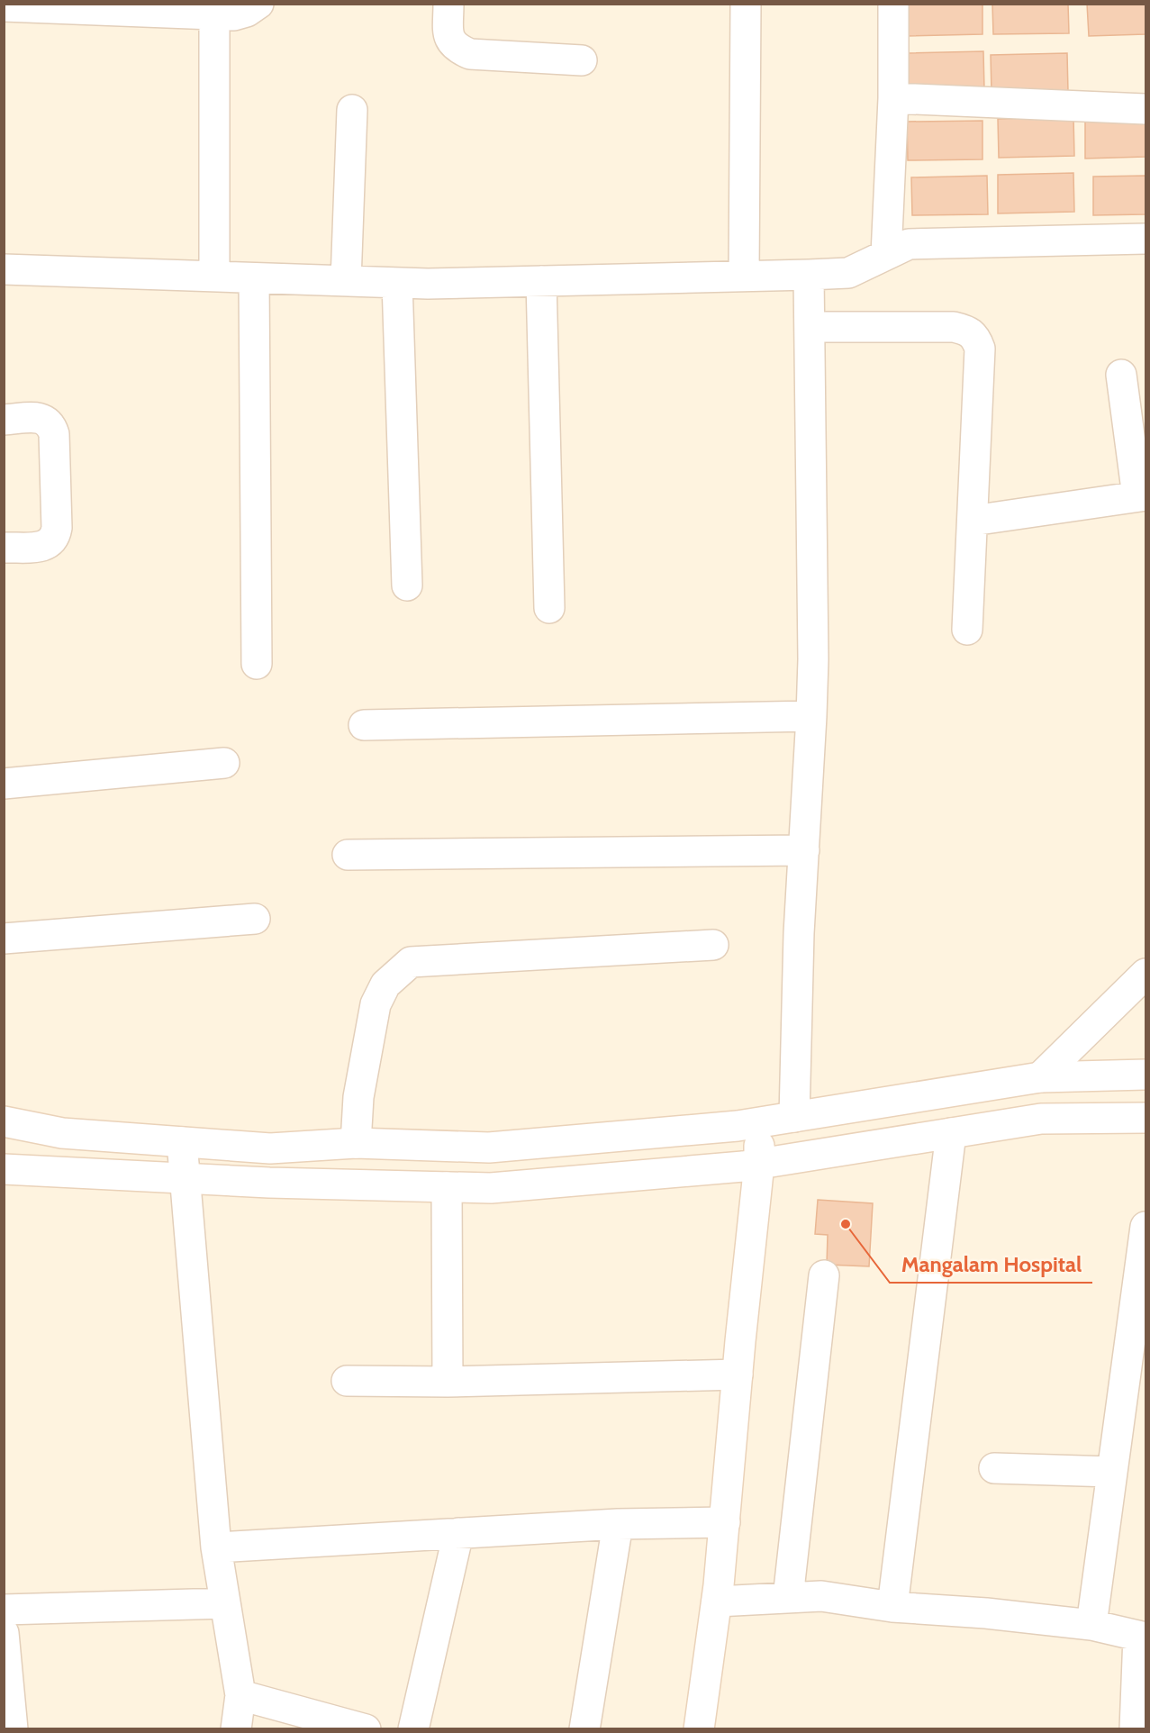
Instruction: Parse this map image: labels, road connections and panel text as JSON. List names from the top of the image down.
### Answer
{
  "places": ["Mangalam Hospital"]
}
